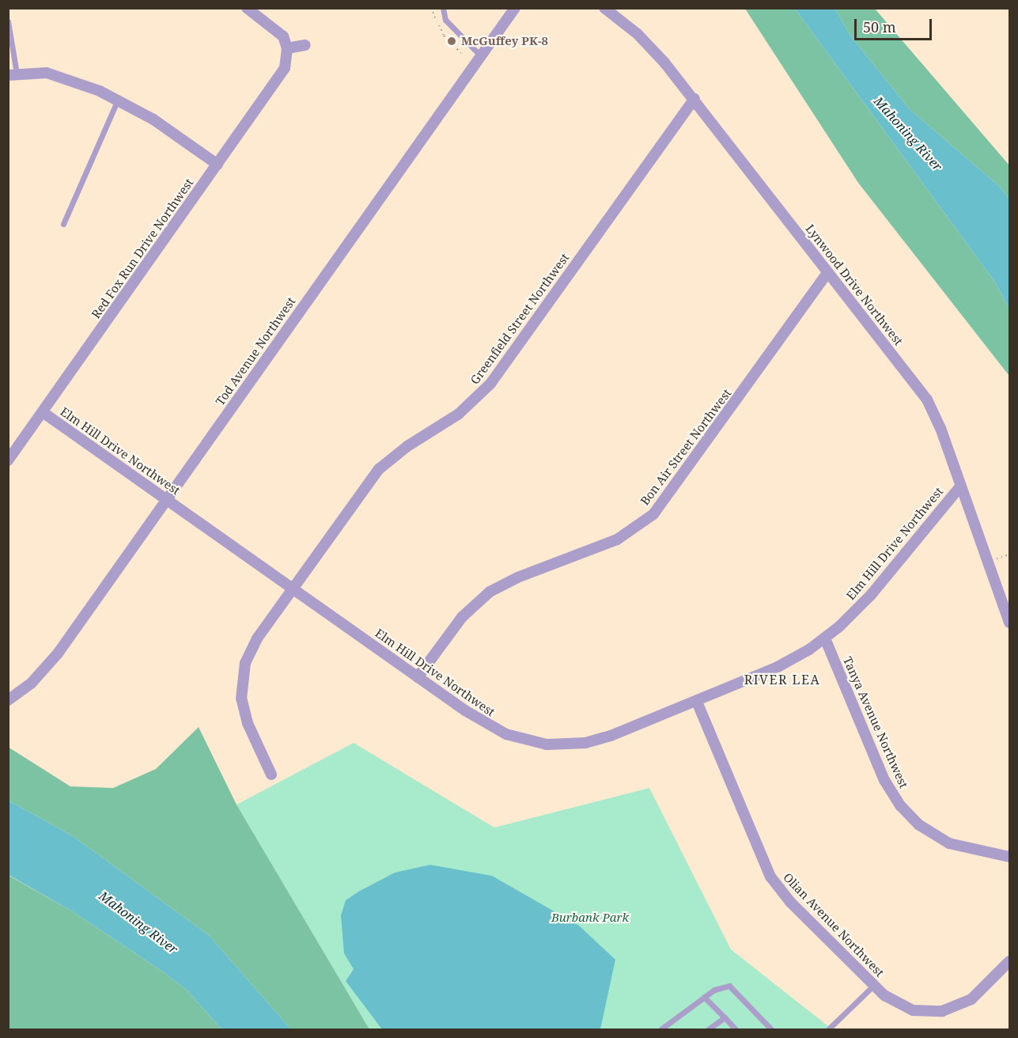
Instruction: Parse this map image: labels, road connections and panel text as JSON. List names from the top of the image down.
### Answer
{
  "streets": {
    "street": [
      "Red Fox Run Drive Northwest",
      "Lynwood Drive Northwest",
      "Greenfield Street Northwest",
      "Tod Avenue Northwest",
      "Bon Air Street Northwest",
      "Elm Hill Drive Northwest",
      "Tanya Avenue Northwest",
      "Olian Avenue Northwest"
    ]
  },
  "crossings": [
    ["Red Fox Run Drive Northwest", "Elm Hill Drive Northwest"],
    ["Lynwood Drive Northwest", "Greenfield Street Northwest"],
    ["Lynwood Drive Northwest", "Bon Air Street Northwest"],
    ["Lynwood Drive Northwest", "Elm Hill Drive Northwest"],
    ["Greenfield Street Northwest", "Elm Hill Drive Northwest"],
    ["Tod Avenue Northwest", "Elm Hill Drive Northwest"],
    ["Bon Air Street Northwest", "Elm Hill Drive Northwest"],
    ["Elm Hill Drive Northwest", "Tanya Avenue Northwest"],
    ["Elm Hill Drive Northwest", "Olian Avenue Northwest"]
  ],
  "districts": ["RIVER LEA"],
  "water": ["Mahoning River"],
  "parks": ["Burbank Park"],
  "places": ["McGuffey PK-8"],
  "scale_bar": "50 m"
}
